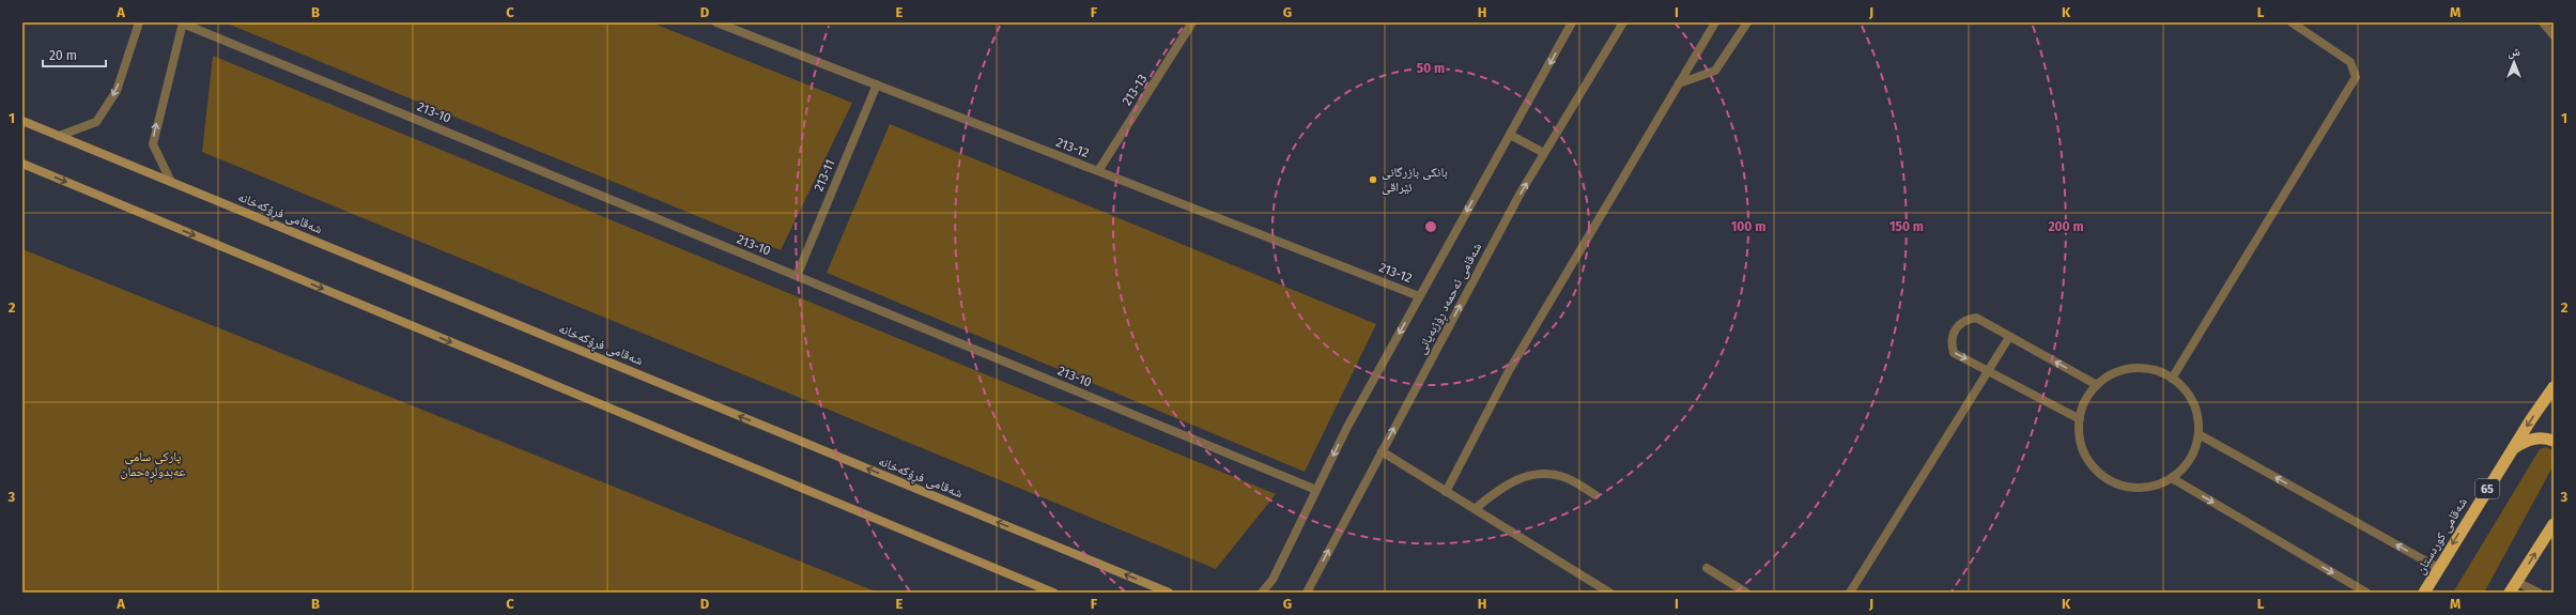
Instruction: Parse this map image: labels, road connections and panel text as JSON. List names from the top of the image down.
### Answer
{
  "streets": {
    "highway": ["65", "شەقامی کوردستان"],
    "main road": ["شەقامی فڕۆکەخانە"],
    "street": [
      "213-13",
      "213-10",
      "213-12",
      "213-11",
      "شەقامی ئەحمەد ڕۆژبەیانی"
    ]
  },
  "crossings": [
    ["213-13", "213-12"],
    ["213-10", "213-11"],
    ["213-10", "شەقامی ئەحمەد ڕۆژبەیانی"],
    ["213-12", "213-11"],
    ["213-12", "شەقامی ئەحمەد ڕۆژبەیانی"]
  ],
  "parks": ["پارکی سامی عەبدولڕەحمان"],
  "places": ["بانکی بازرگانی ئێراقی"],
  "scale_bar": "20 m",
  "north": "top",
  "grid": {
    "columns": [
      "A",
      "B",
      "C",
      "D",
      "E",
      "F",
      "G",
      "H",
      "I",
      "J",
      "K",
      "L",
      "M"
    ],
    "rows": ["1", "2", "3"]
  },
  "rings": [
    "50 m",
    "100 m",
    "150 m",
    "200 m"
  ]
}
